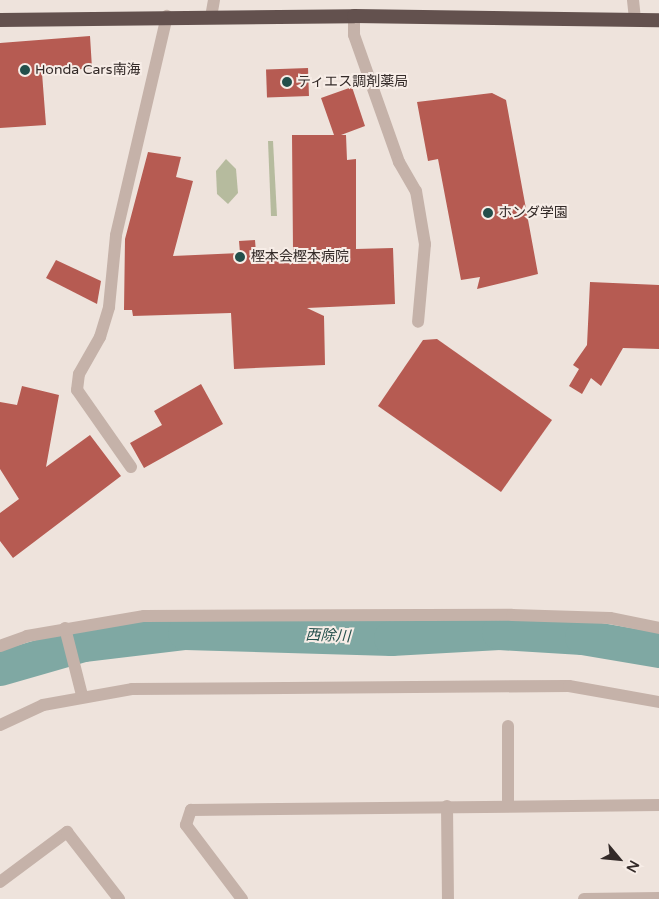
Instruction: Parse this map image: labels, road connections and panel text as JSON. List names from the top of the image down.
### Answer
{
  "water": ["西除川"],
  "places": [
    "Honda Cars南海",
    "ティエス調剤薬局",
    "ホンダ学園",
    "樫本会樫本病院"
  ],
  "north": "bottom right"
}
